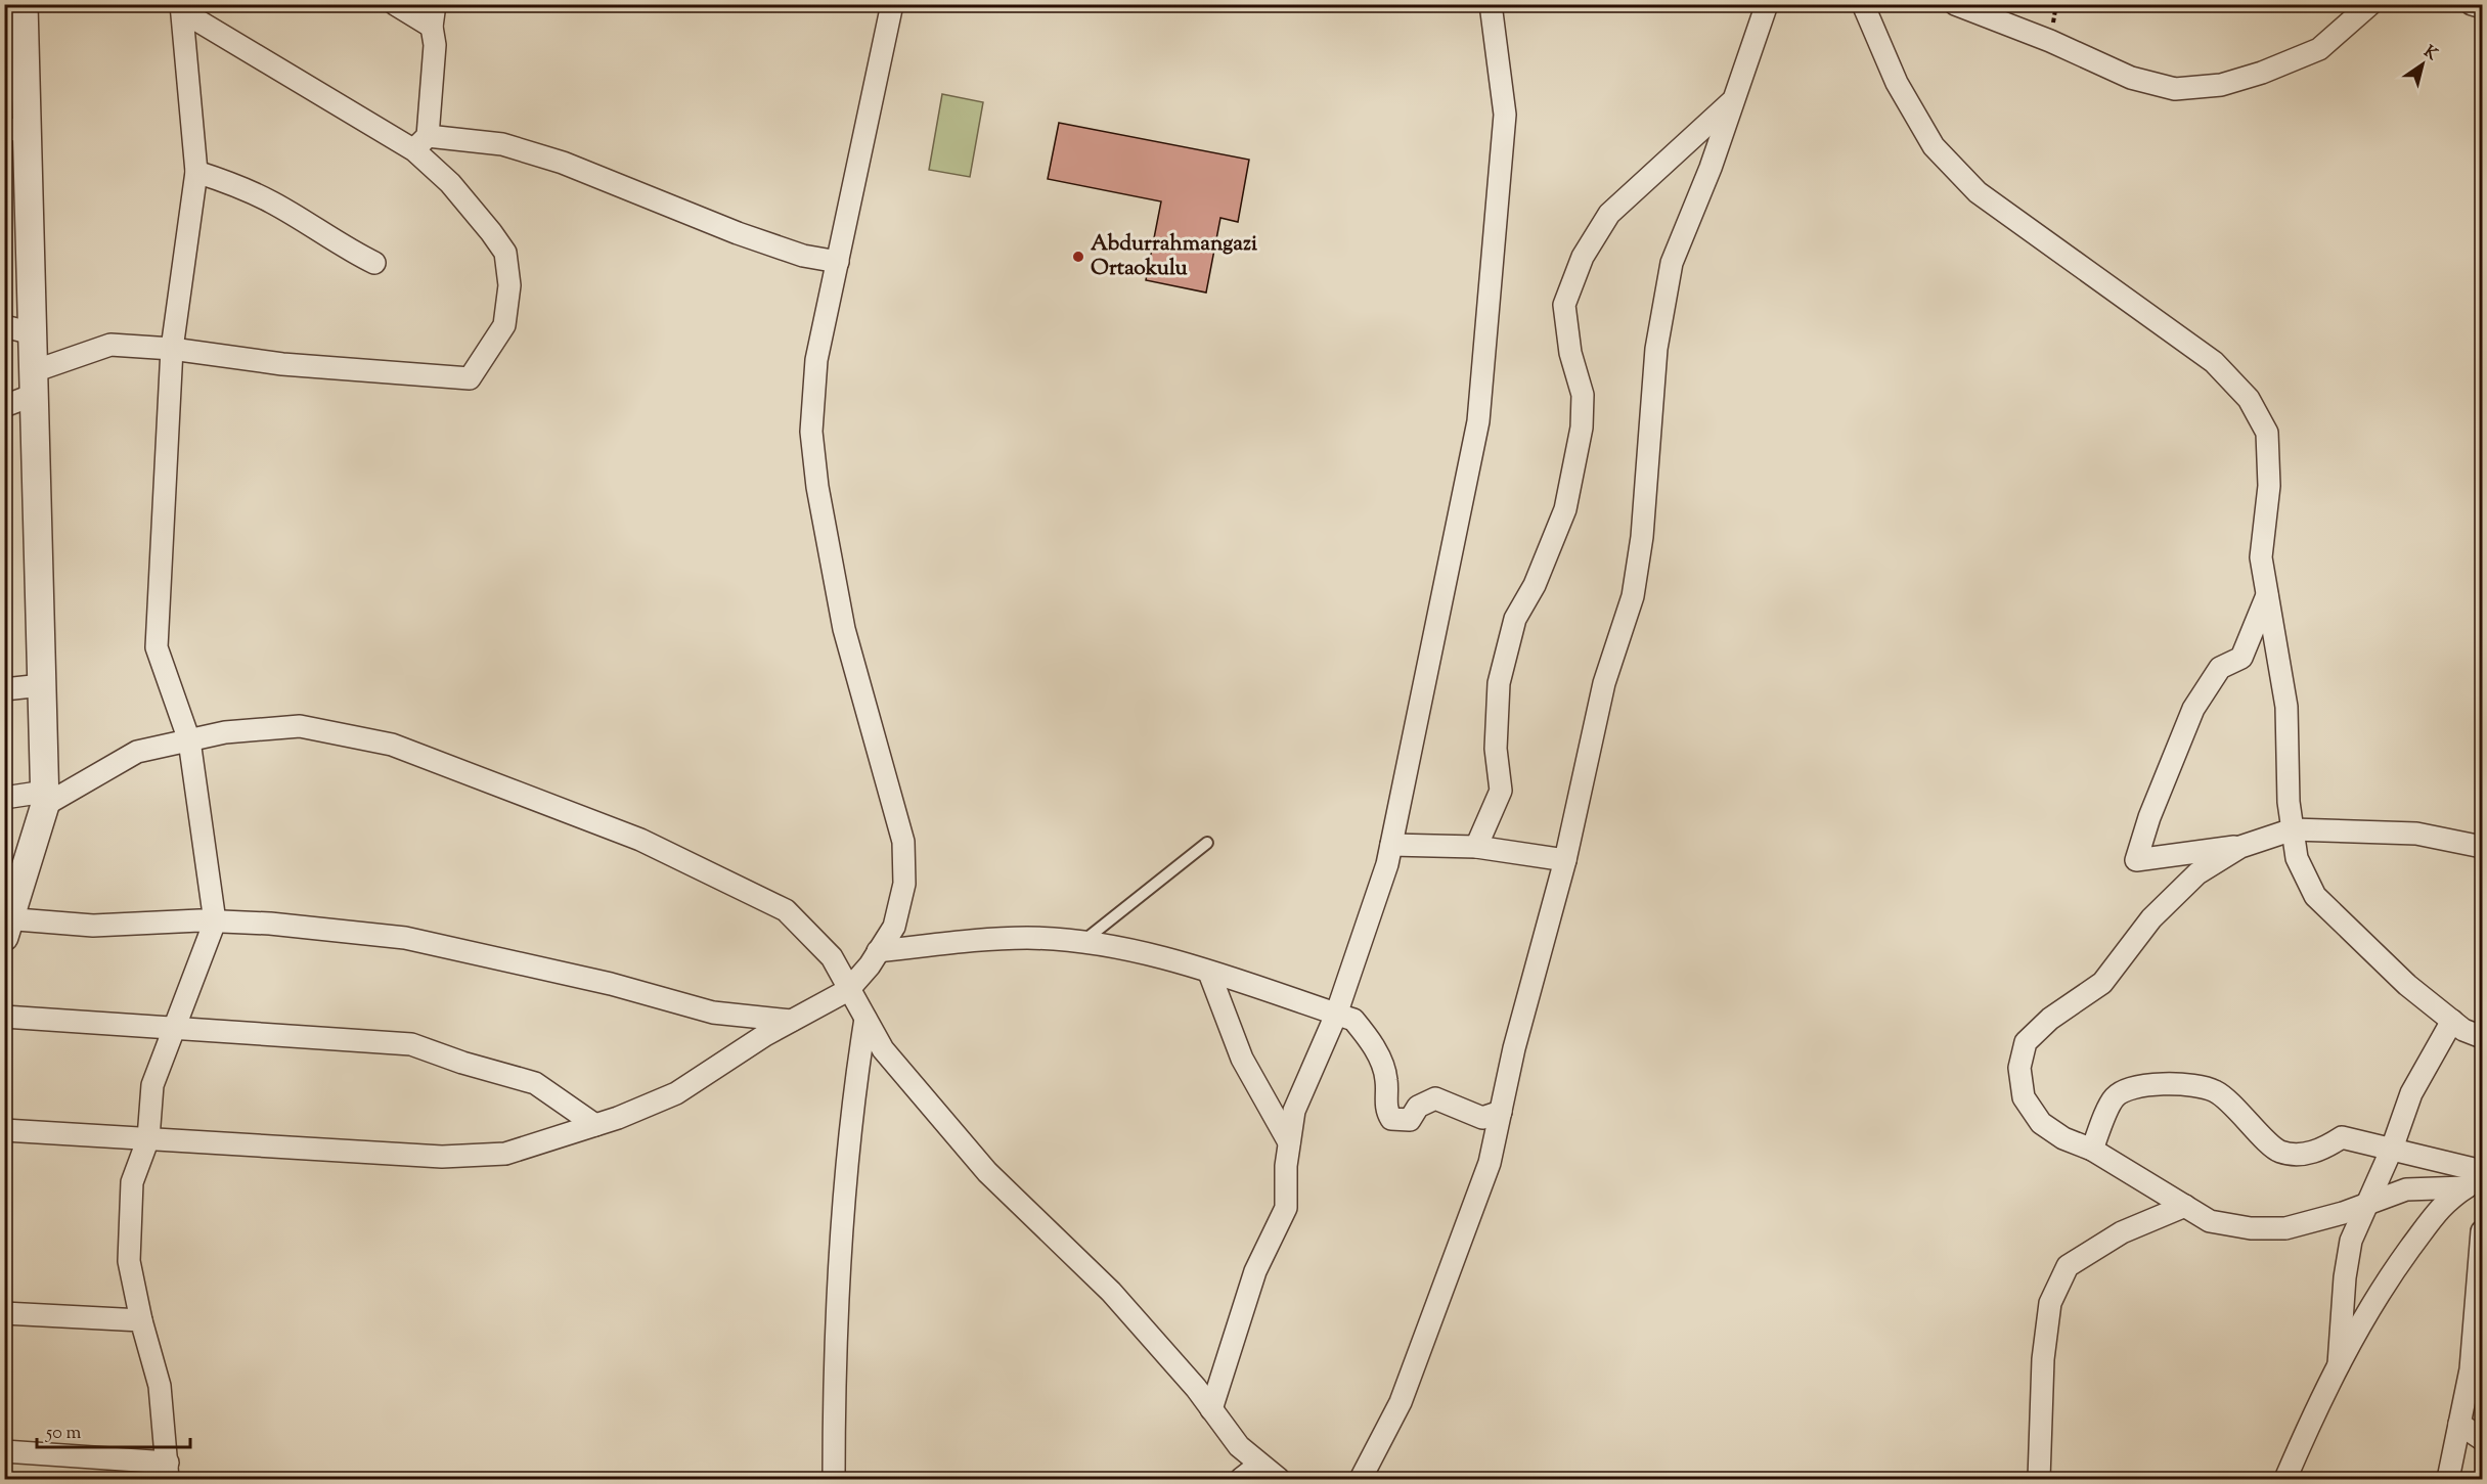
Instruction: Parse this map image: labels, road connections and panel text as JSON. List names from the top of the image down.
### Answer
{
  "places": ["Abdurrahmangazi Ortaokulu"],
  "scale_bar": "50 m",
  "north": "top right"
}
